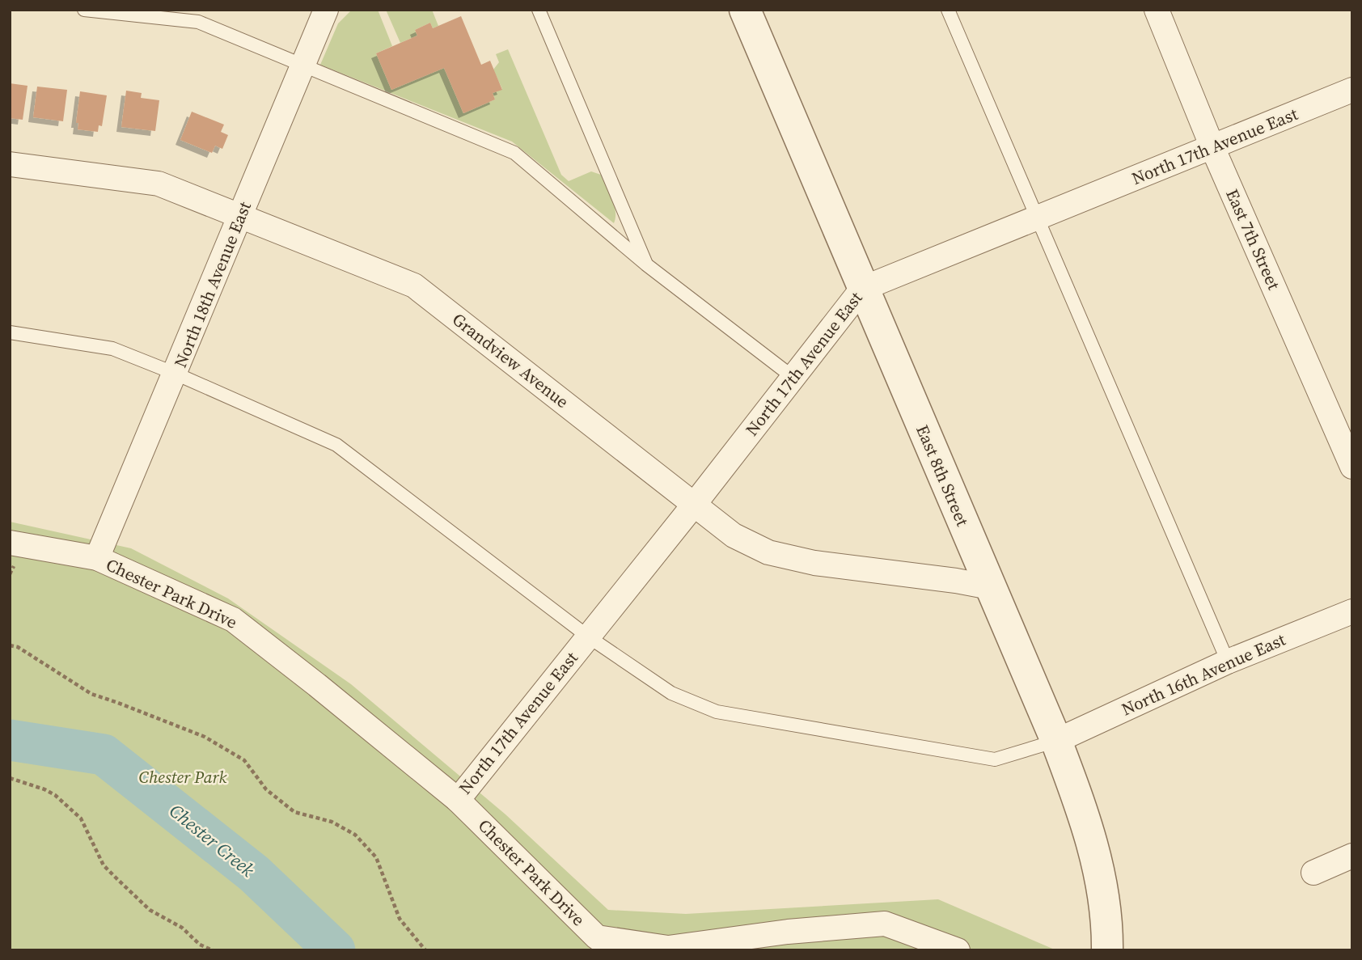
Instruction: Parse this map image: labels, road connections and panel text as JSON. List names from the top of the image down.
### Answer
{
  "streets": {
    "street": [
      "North 17th Avenue East",
      "East 7th Street",
      "North 18th Avenue East",
      "Grandview Avenue",
      "East 8th Street",
      "Chester Park Drive",
      "North 16th Avenue East"
    ]
  },
  "crossings": [
    ["North 17th Avenue East", "East 7th Street"],
    ["North 17th Avenue East", "Grandview Avenue"],
    ["North 17th Avenue East", "East 8th Street"],
    ["North 17th Avenue East", "Chester Park Drive"],
    ["North 18th Avenue East", "Grandview Avenue"],
    ["North 18th Avenue East", "Chester Park Drive"],
    ["Grandview Avenue", "East 8th Street"],
    ["East 8th Street", "North 16th Avenue East"]
  ],
  "water": ["Chester Creek"],
  "parks": ["Chester Park"]
}
